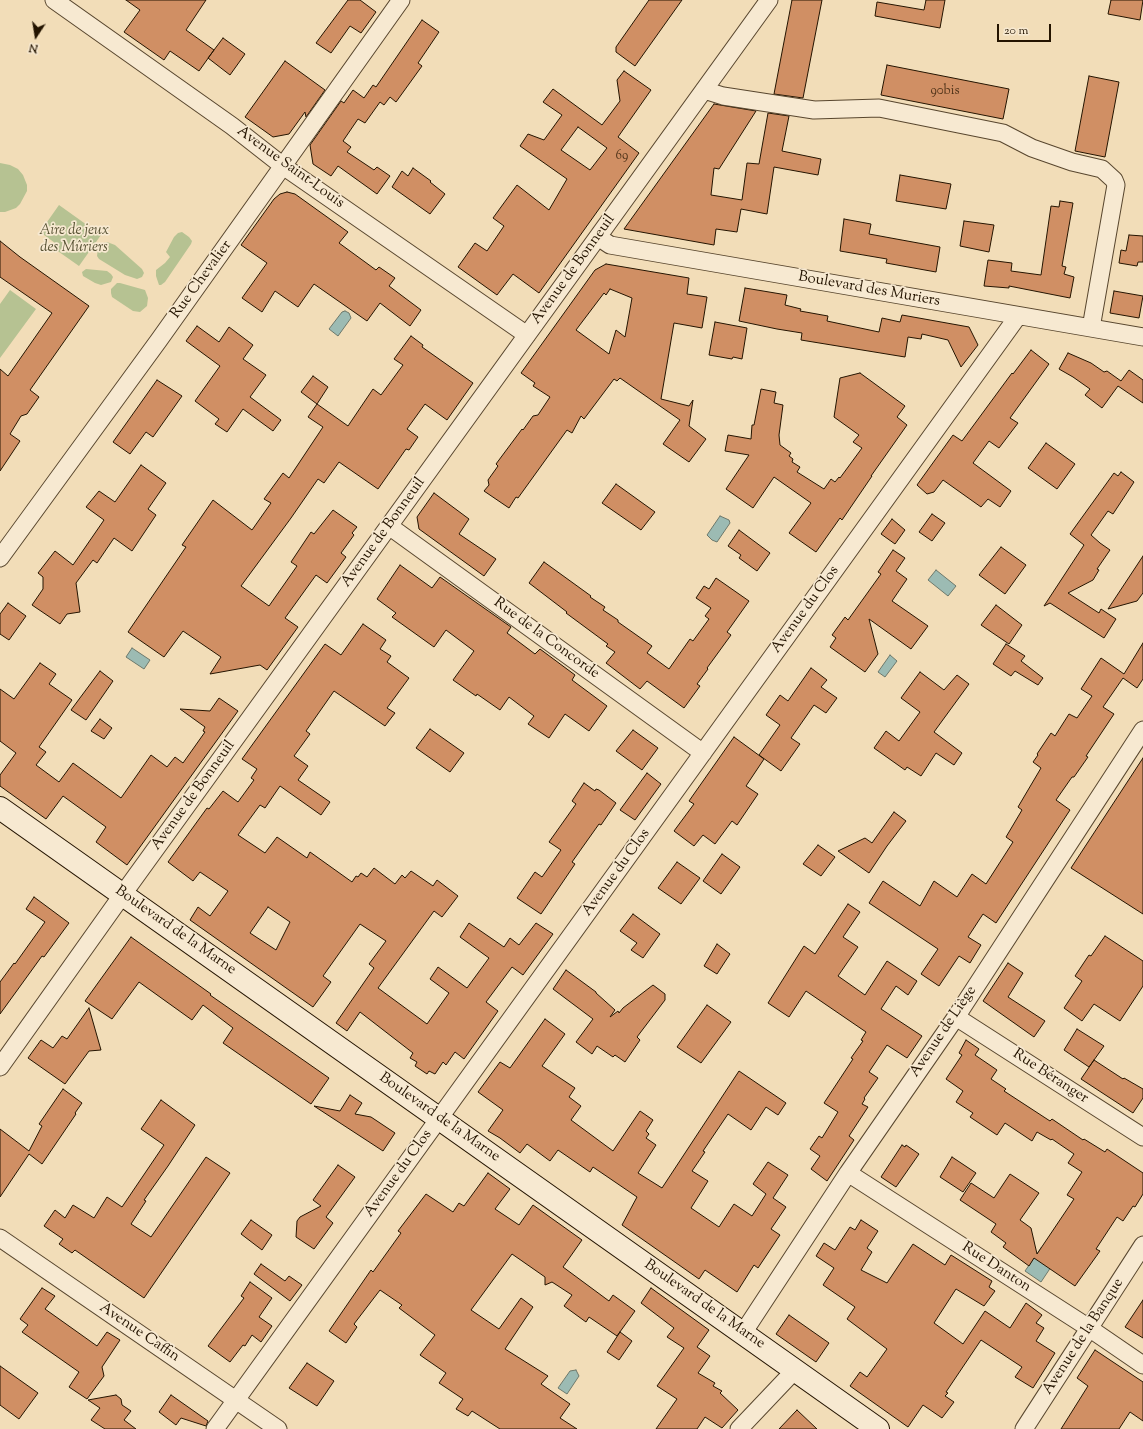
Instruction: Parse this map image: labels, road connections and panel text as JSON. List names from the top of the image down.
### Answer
{
  "streets": {
    "street": [
      "Avenue Saint-Louis",
      "Avenue de Bonneuil",
      "Rue Chevalier",
      "Boulevard des Muriers",
      "Avenue du Clos",
      "Rue de la Concorde",
      "Boulevard de la Marne",
      "Avenue de Liège",
      "Rue Béranger",
      "Rue Danton",
      "Avenue Caffin",
      "Avenue de la Banque"
    ]
  },
  "crossings": [
    ["Avenue Saint-Louis", "Avenue de Bonneuil"],
    ["Avenue Saint-Louis", "Rue Chevalier"],
    ["Avenue de Bonneuil", "Boulevard des Muriers"],
    ["Avenue de Bonneuil", "Rue de la Concorde"],
    ["Avenue de Bonneuil", "Boulevard de la Marne"],
    ["Boulevard des Muriers", "Avenue du Clos"],
    ["Avenue du Clos", "Rue de la Concorde"],
    ["Avenue du Clos", "Boulevard de la Marne"],
    ["Avenue du Clos", "Avenue Caffin"],
    ["Boulevard de la Marne", "Avenue de Liège"],
    ["Avenue de Liège", "Rue Béranger"],
    ["Avenue de Liège", "Rue Danton"],
    ["Rue Danton", "Avenue de la Banque"]
  ],
  "parks": ["Aire de jeux des Mûriers"],
  "house_numbers": ["90bis", "69"],
  "scale_bar": "20 m",
  "north": "bottom"
}
